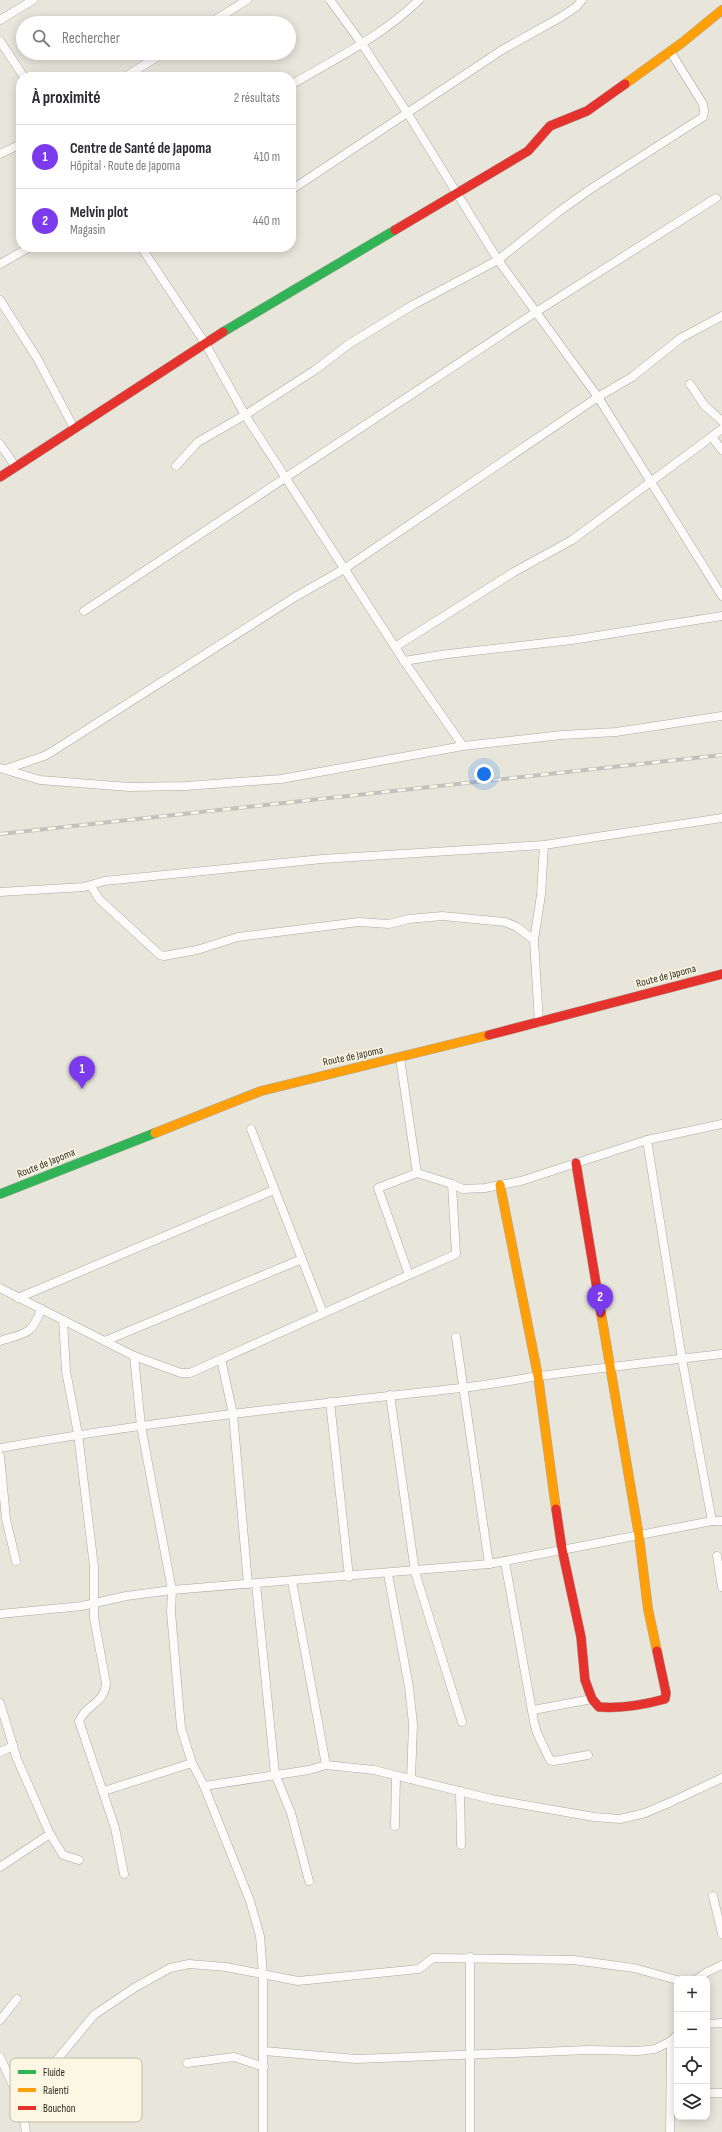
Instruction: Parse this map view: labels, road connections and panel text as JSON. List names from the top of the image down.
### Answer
{
  "streets": {
    "street": ["Route de Japoma"]
  },
  "legend": ["Fluide", "Ralenti", "Bouchon"],
  "page": {
    "search": "Rechercher",
    "heading": ["À proximité", "2 résultats"],
    "list": [
      {
        "mark": "1",
        "name": "Centre de Santé de Japoma",
        "note": "Hôpital · Route de Japoma",
        "value": "410 m"
      },
      {
        "mark": "2",
        "name": "Melvin plot",
        "note": "Magasin",
        "value": "440 m"
      }
    ],
    "pins": ["1", "2"],
    "map_buttons": ["+", "−"]
  }
}
